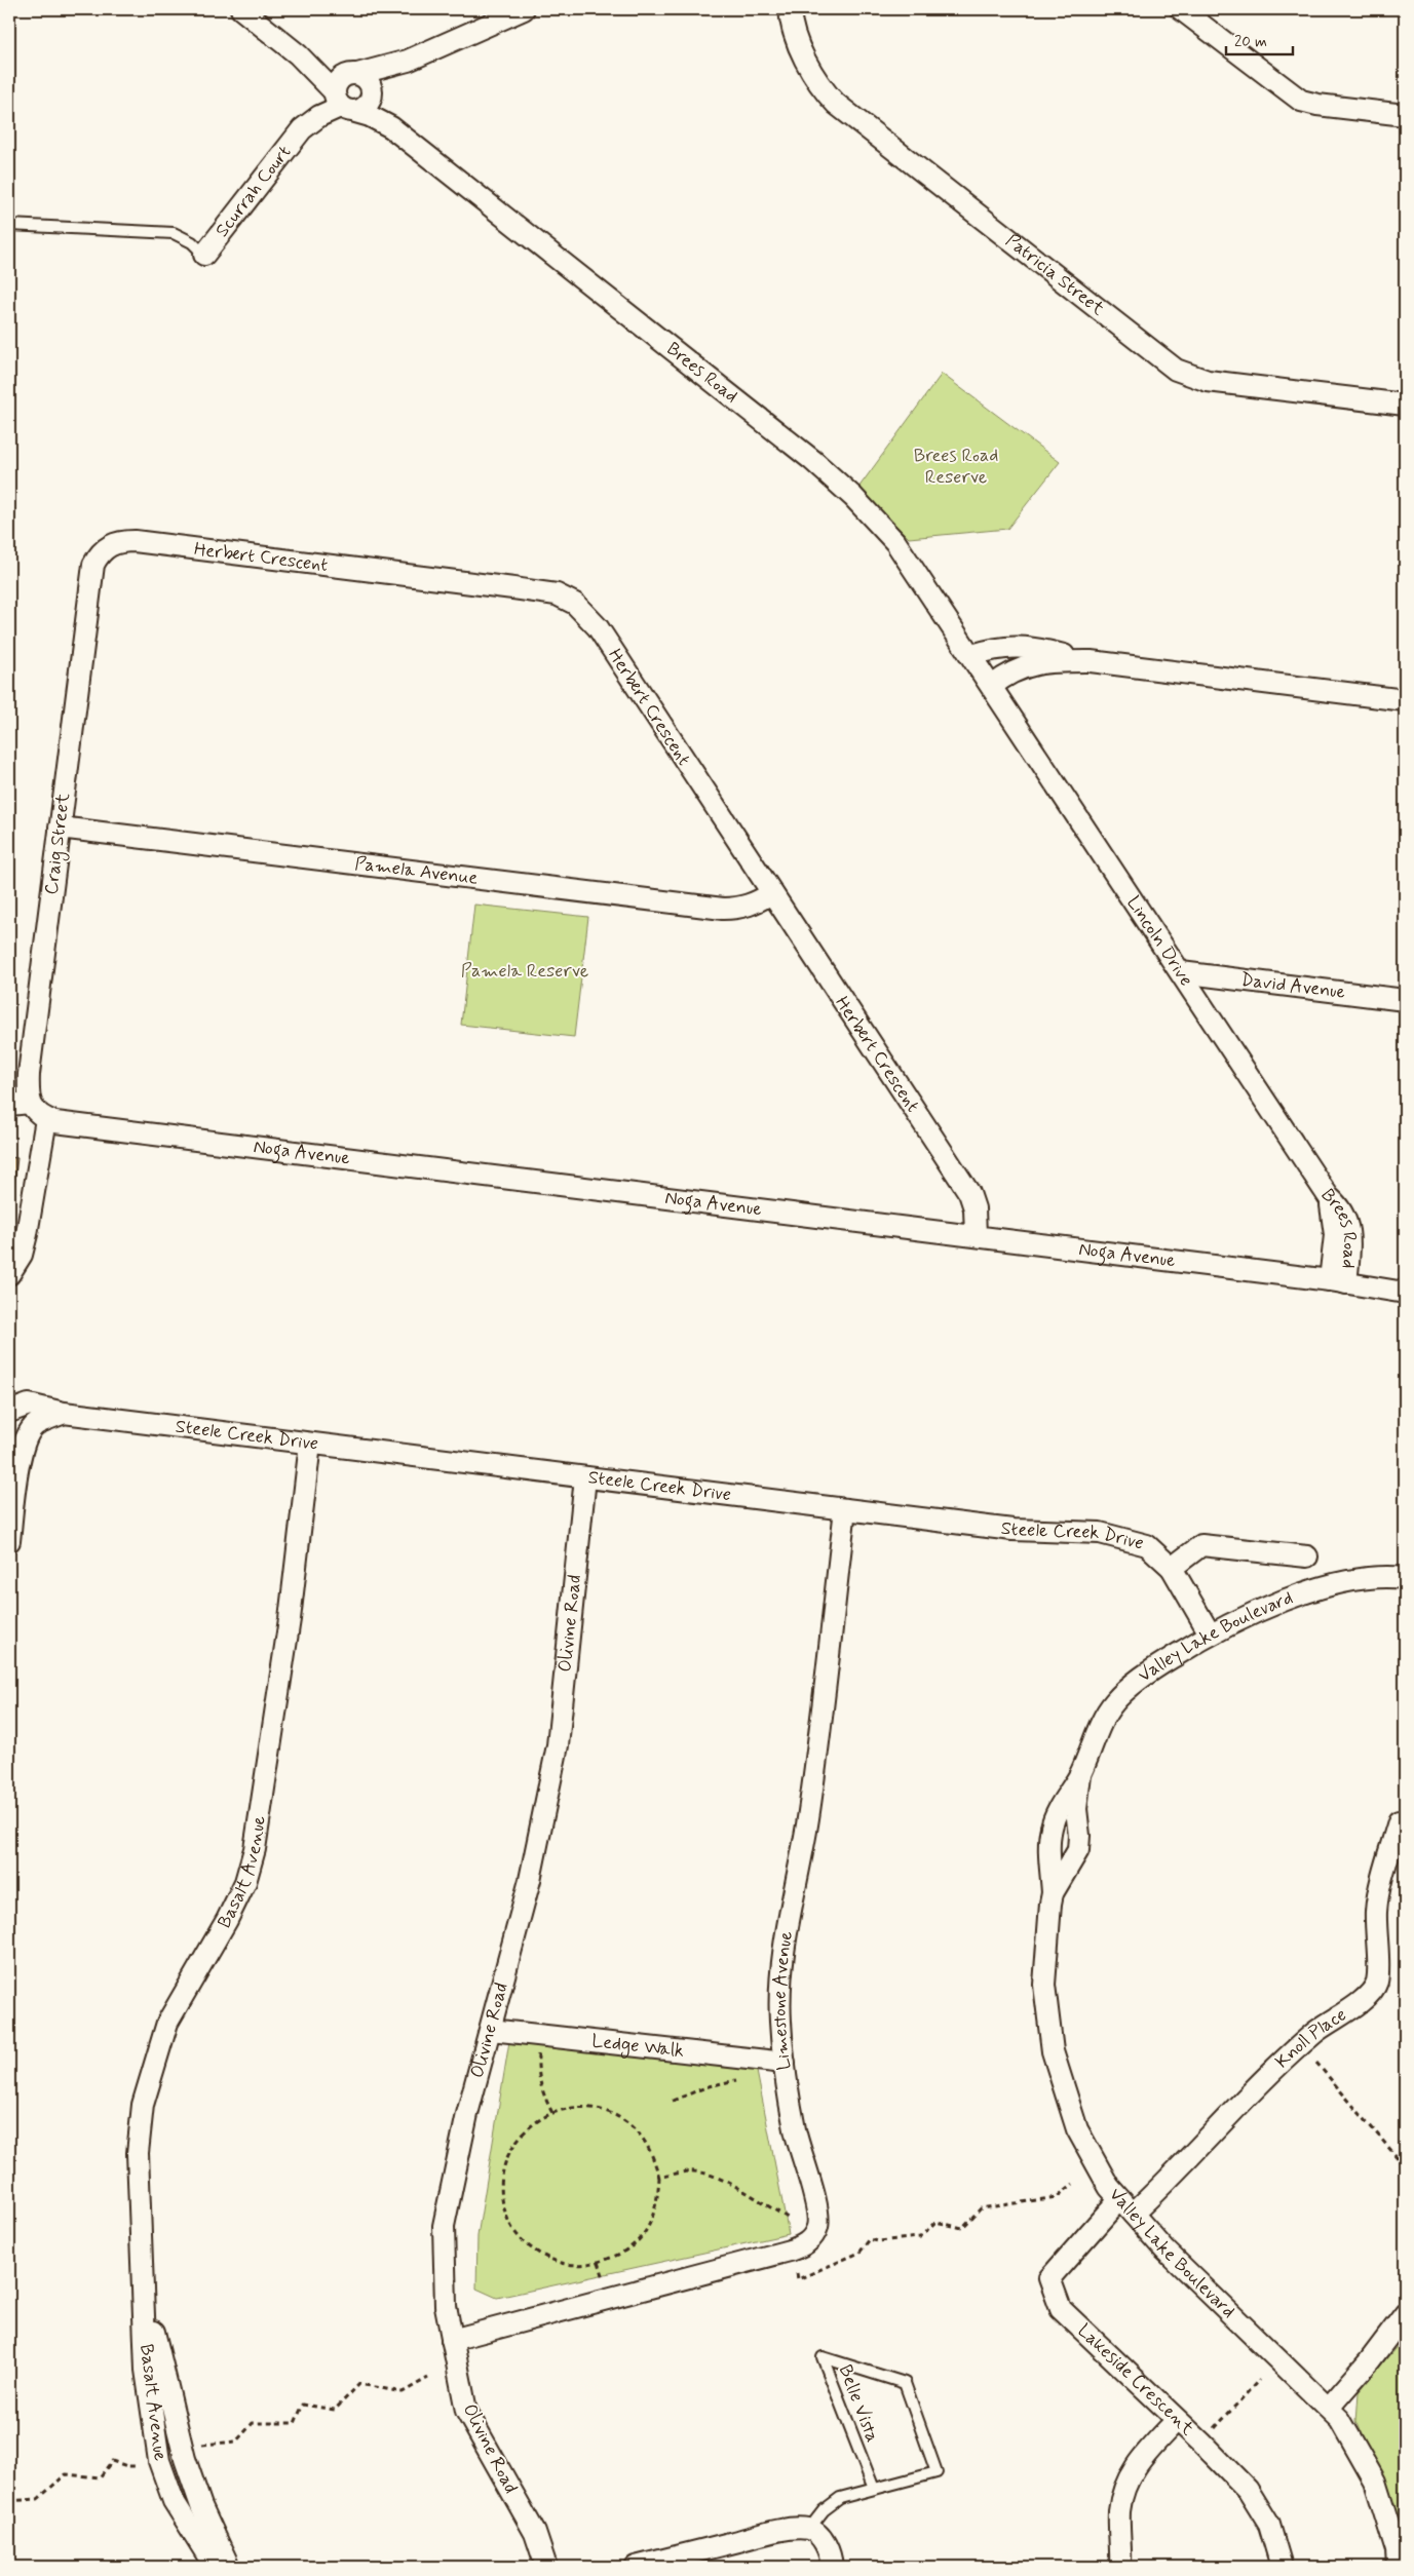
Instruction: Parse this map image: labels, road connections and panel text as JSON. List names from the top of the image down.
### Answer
{
  "streets": {
    "street": [
      "Scurrah Court",
      "Patricia Street",
      "Brees Road",
      "Herbert Crescent",
      "Craig Street",
      "Pamela Avenue",
      "Lincoln Drive",
      "David Avenue",
      "Noga Avenue",
      "Steele Creek Drive",
      "Olivine Road",
      "Valley Lake Boulevard",
      "Basalt Avenue",
      "Limestone Avenue",
      "Knoll Place",
      "Ledge Walk",
      "Lakeside Crescent"
    ],
    "lane": ["Belle Vista"]
  },
  "crossings": [
    ["Scurrah Court", "Brees Road"],
    ["Brees Road", "Lincoln Drive"],
    ["Brees Road", "Noga Avenue"],
    ["Herbert Crescent", "Craig Street"],
    ["Herbert Crescent", "Pamela Avenue"],
    ["Herbert Crescent", "Noga Avenue"],
    ["Craig Street", "Pamela Avenue"],
    ["Lincoln Drive", "David Avenue"],
    ["Steele Creek Drive", "Olivine Road"],
    ["Steele Creek Drive", "Valley Lake Boulevard"],
    ["Steele Creek Drive", "Basalt Avenue"],
    ["Steele Creek Drive", "Limestone Avenue"],
    ["Olivine Road", "Limestone Avenue"],
    ["Olivine Road", "Ledge Walk"],
    ["Valley Lake Boulevard", "Knoll Place"],
    ["Valley Lake Boulevard", "Lakeside Crescent"],
    ["Limestone Avenue", "Ledge Walk"],
    ["Knoll Place", "Lakeside Crescent"]
  ],
  "parks": ["Brees Road Reserve", "Pamela Reserve"],
  "scale_bar": "20 m"
}
